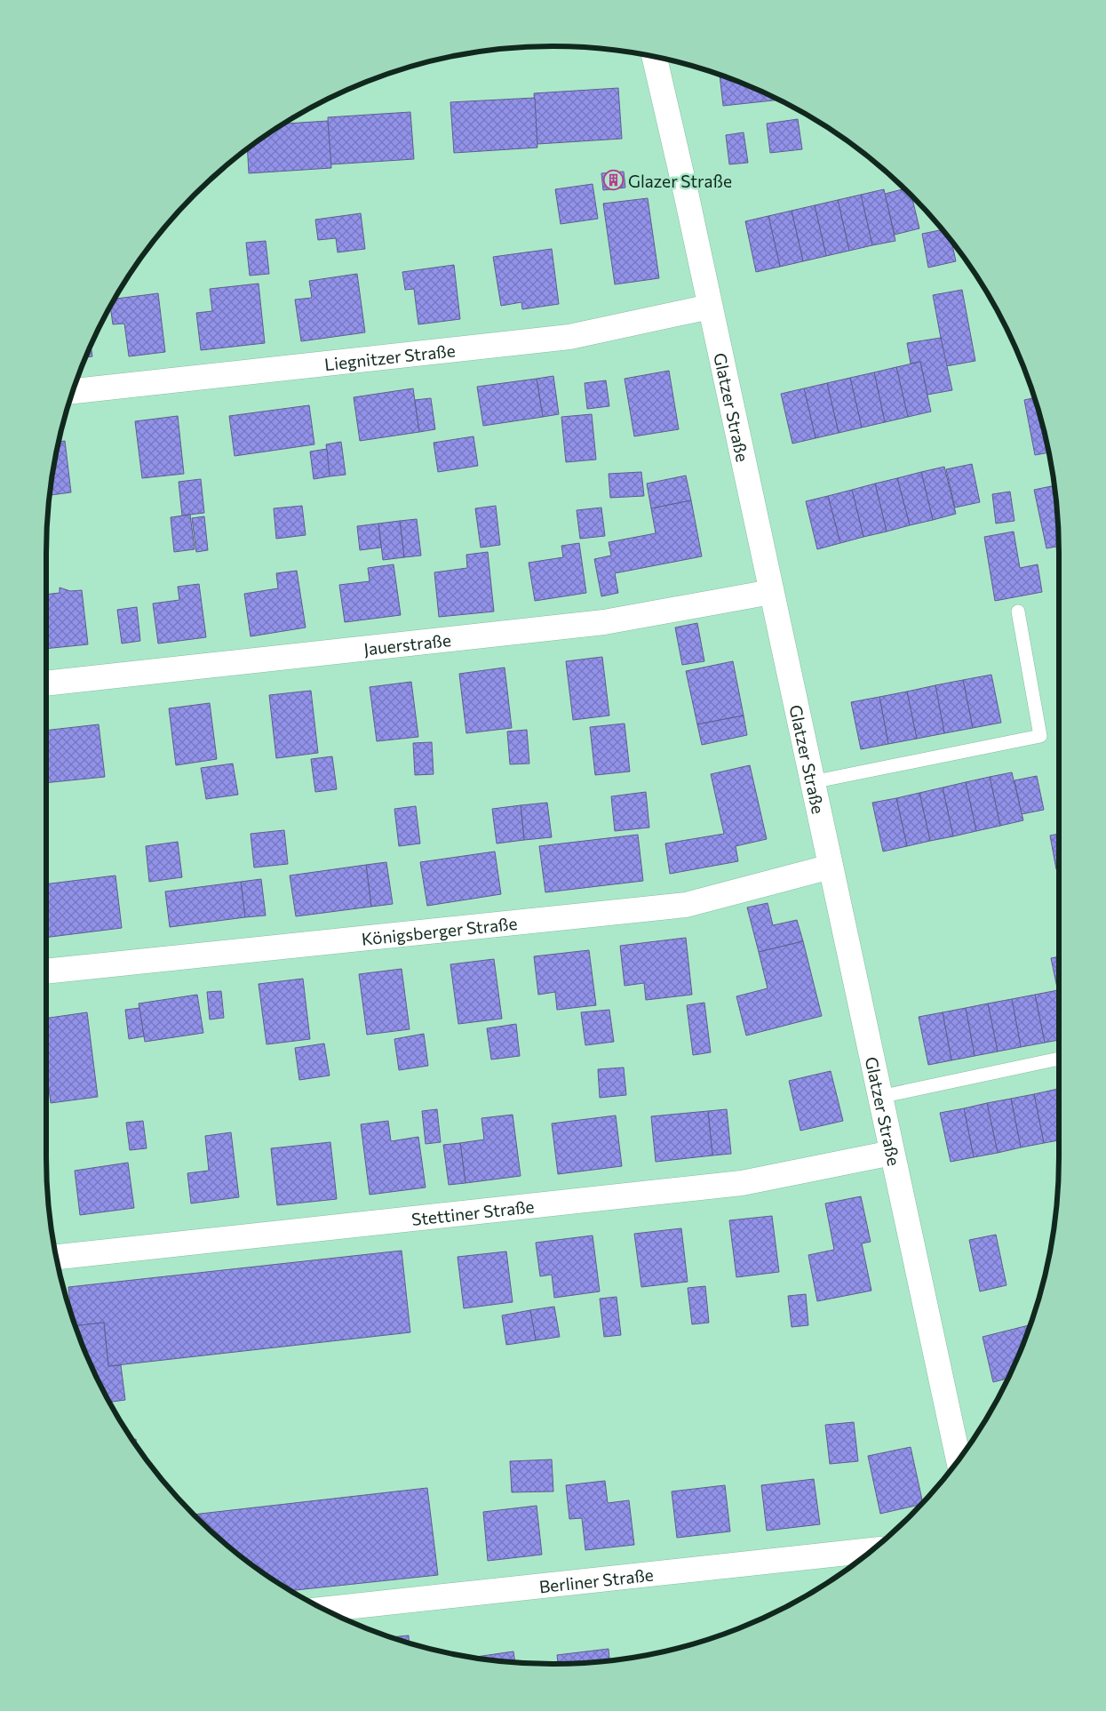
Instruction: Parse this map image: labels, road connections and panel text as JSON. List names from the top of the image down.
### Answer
{
  "streets": {
    "street": [
      "Liegnitzer Straße",
      "Glatzer Straße",
      "Jauerstraße",
      "Königsberger Straße",
      "Stettiner Straße",
      "Berliner Straße"
    ]
  },
  "crossings": [
    ["Liegnitzer Straße", "Glatzer Straße"],
    ["Glatzer Straße", "Jauerstraße"],
    ["Glatzer Straße", "Königsberger Straße"],
    ["Glatzer Straße", "Stettiner Straße"]
  ],
  "places": {
    "building": ["Glazer Straße"]
  }
}
